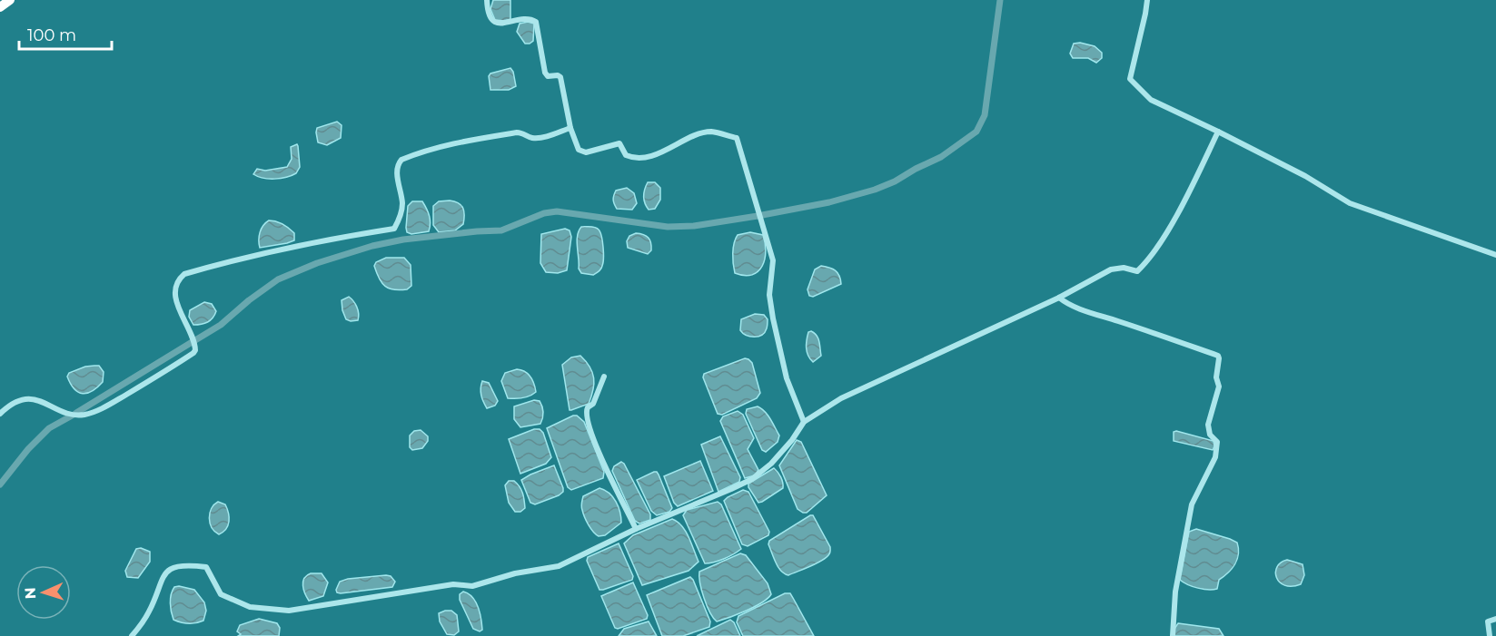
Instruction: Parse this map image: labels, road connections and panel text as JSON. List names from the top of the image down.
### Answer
{
  "scale_bar": "100 m",
  "north": "left"
}
